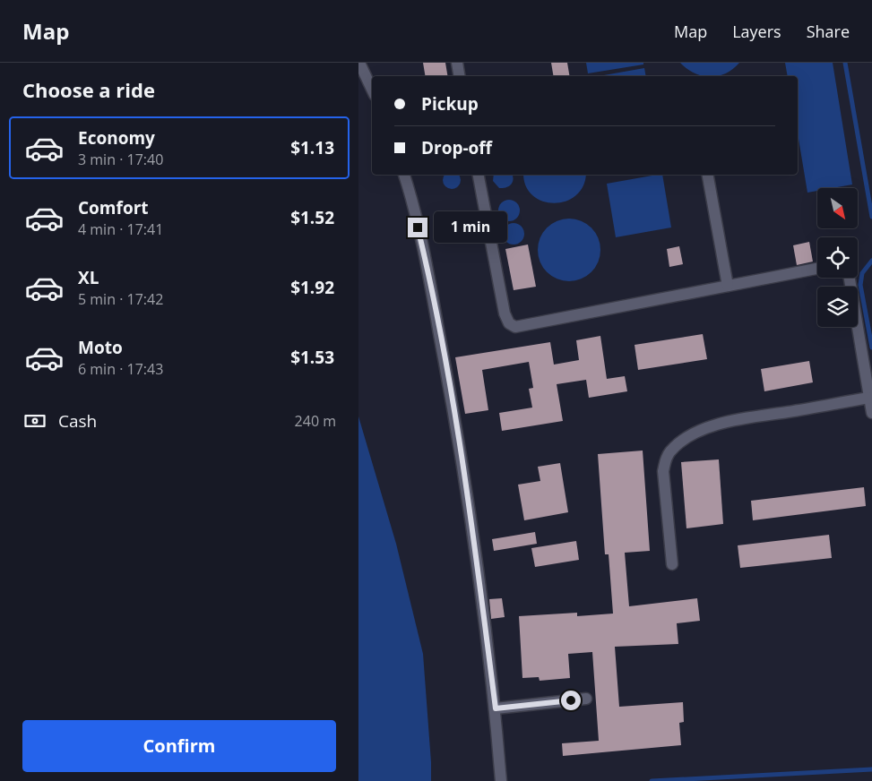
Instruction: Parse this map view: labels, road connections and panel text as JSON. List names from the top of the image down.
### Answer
{
  "north": "bottom right",
  "page": {
    "header": "Map",
    "nav": ["Map", "Layers", "Share"],
    "heading": "Choose a ride",
    "banner": ["Pickup", "Drop-off"],
    "list": [
      {
        "name": "Economy",
        "note": "3 min · 17:40",
        "value": "$1.13"
      },
      {
        "name": "Comfort",
        "note": "4 min · 17:41",
        "value": "$1.52"
      },
      {
        "name": "XL",
        "note": "5 min · 17:42",
        "value": "$1.92"
      },
      {
        "name": "Moto",
        "note": "6 min · 17:43",
        "value": "$1.53"
      }
    ],
    "bubble": "1 min",
    "pay": ["Cash", "240 m"],
    "buttons": "Confirm"
  }
}
